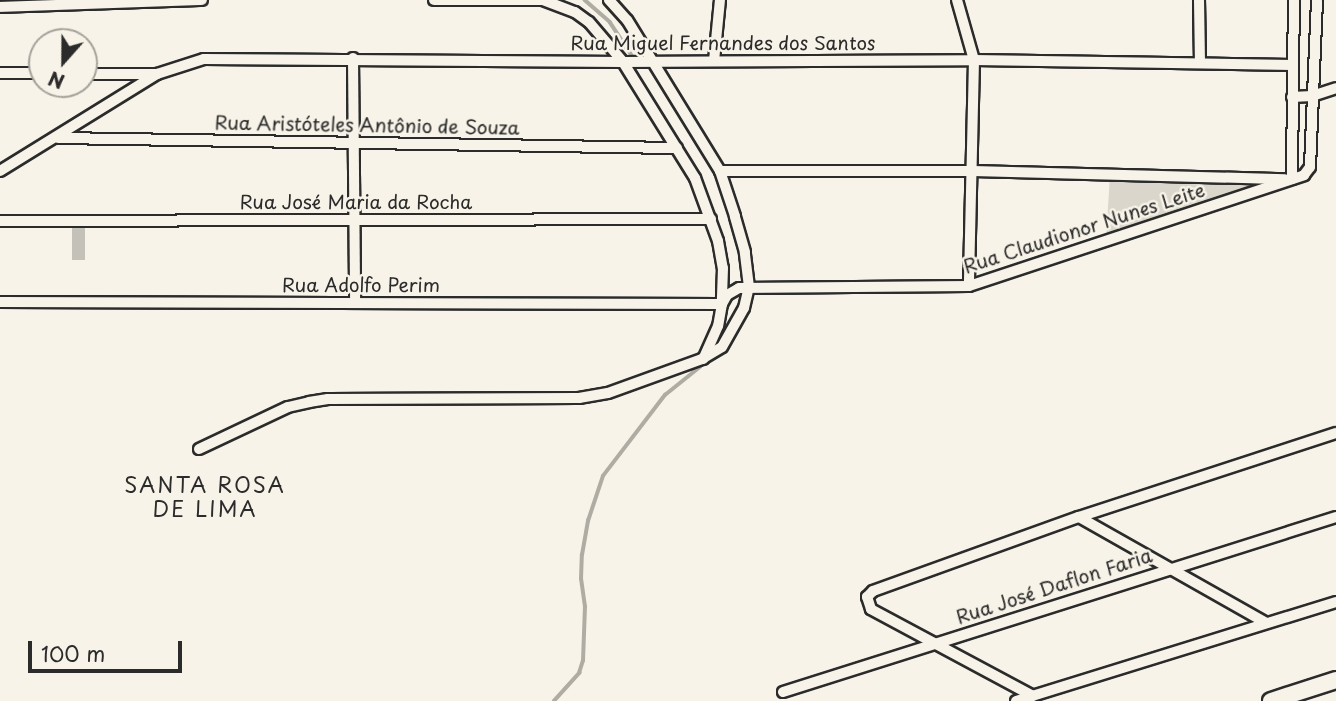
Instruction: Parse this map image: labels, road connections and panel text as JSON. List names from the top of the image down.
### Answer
{
  "streets": {
    "street": [
      "Rua Miguel Fernandes dos Santos",
      "Rua Aristóteles Antônio de Souza",
      "Rua José Maria da Rocha",
      "Rua Claudionor Nunes Leite",
      "Rua Adolfo Perim",
      "Rua José Daflon Faria"
    ]
  },
  "districts": ["SANTA ROSA DE LIMA"],
  "scale_bar": "100 m",
  "north": "bottom"
}
